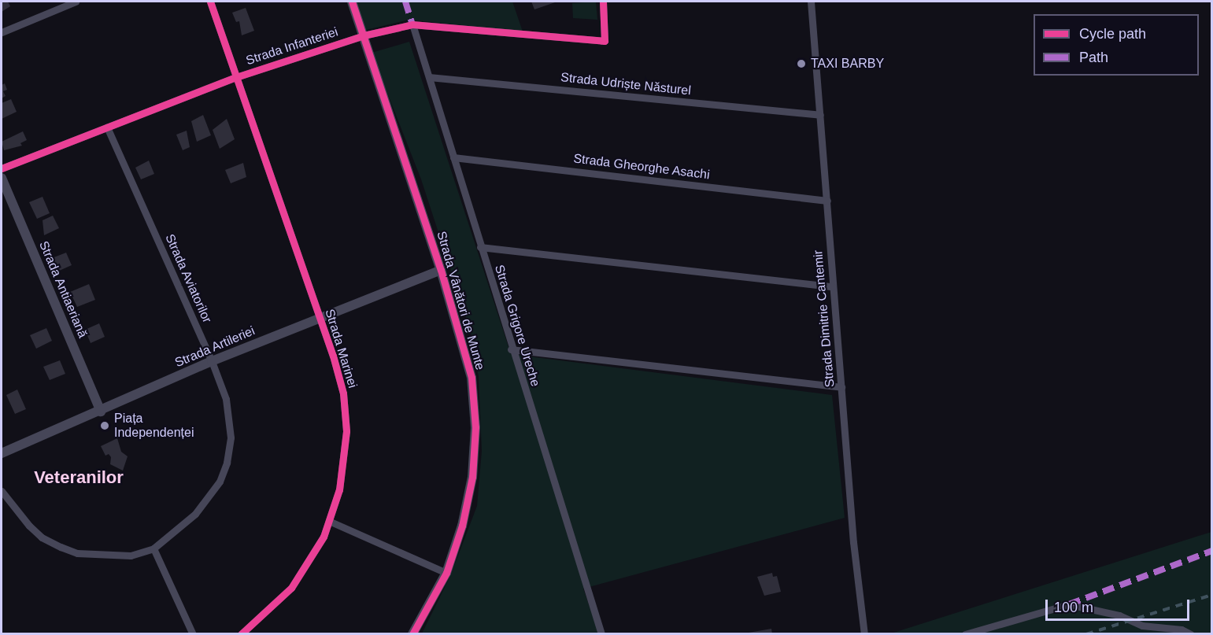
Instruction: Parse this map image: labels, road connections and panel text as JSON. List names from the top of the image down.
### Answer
{
  "streets": {
    "street": [
      "Strada Infanteriei",
      "Strada Udriște Năsturel",
      "Strada Gheorghe Asachi",
      "Strada Aviatorilor",
      "Strada Antiaeriană",
      "Strada Vânători de Munte",
      "Strada Dimitrie Cantemir",
      "Strada Grigore Ureche",
      "Strada Artileriei",
      "Strada Marinei"
    ]
  },
  "crossings": [
    ["Strada Infanteriei", "Strada Aviatorilor"],
    ["Strada Infanteriei", "Strada Vânători de Munte"],
    ["Strada Infanteriei", "Strada Grigore Ureche"],
    ["Strada Infanteriei", "Strada Marinei"],
    ["Strada Udriște Năsturel", "Strada Dimitrie Cantemir"],
    ["Strada Udriște Năsturel", "Strada Grigore Ureche"],
    ["Strada Gheorghe Asachi", "Strada Dimitrie Cantemir"],
    ["Strada Gheorghe Asachi", "Strada Grigore Ureche"],
    ["Strada Aviatorilor", "Strada Artileriei"],
    ["Strada Antiaeriană", "Strada Artileriei"],
    ["Strada Vânători de Munte", "Strada Artileriei"],
    ["Strada Artileriei", "Strada Marinei"]
  ],
  "districts": ["Veteranilor"],
  "places": ["TAXI BARBY", "Piața Independenței"],
  "legend": ["Cycle path", "Path"],
  "scale_bar": "100 m"
}
